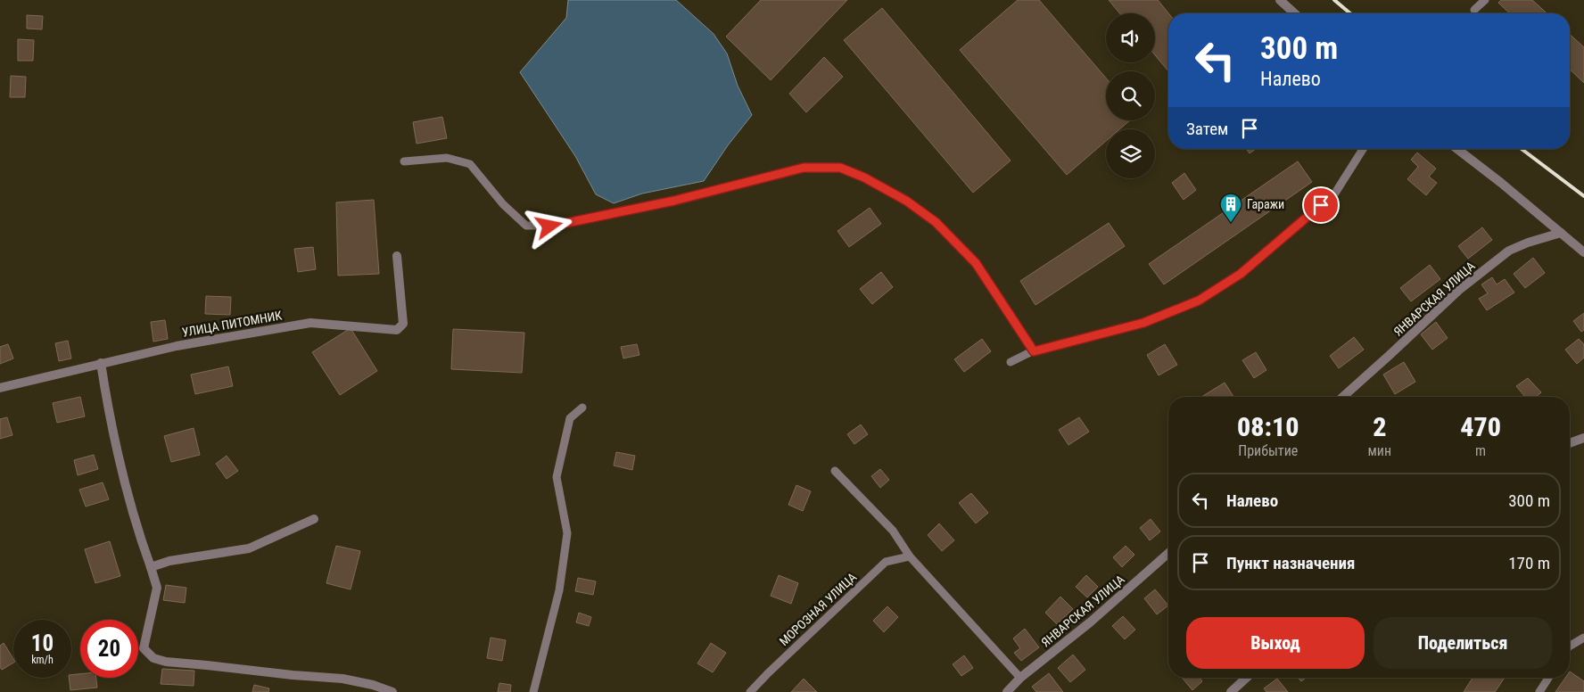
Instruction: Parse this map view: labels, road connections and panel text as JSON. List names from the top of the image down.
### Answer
{
  "streets": {
    "street": ["ЯНВАРСКАЯ УЛИЦА", "УЛИЦА ПИТОМНИК"],
    "lane": ["МОРОЗНАЯ УЛИЦА"]
  },
  "places": {
    "building": ["Гаражи"]
  },
  "page": {
    "turn": ["300 m", "Налево"],
    "then": "Затем",
    "eta": [
      "08:10",
      "Прибытие",
      "2",
      "мин",
      "470",
      "m"
    ],
    "list": [
      {
        "name": "Налево",
        "value": "300 m"
      },
      {
        "name": "Пункт назначения",
        "value": "170 m"
      }
    ],
    "buttons": ["Выход", "Поделиться"],
    "speed": "10 km/h",
    "limit": "20"
  }
}
